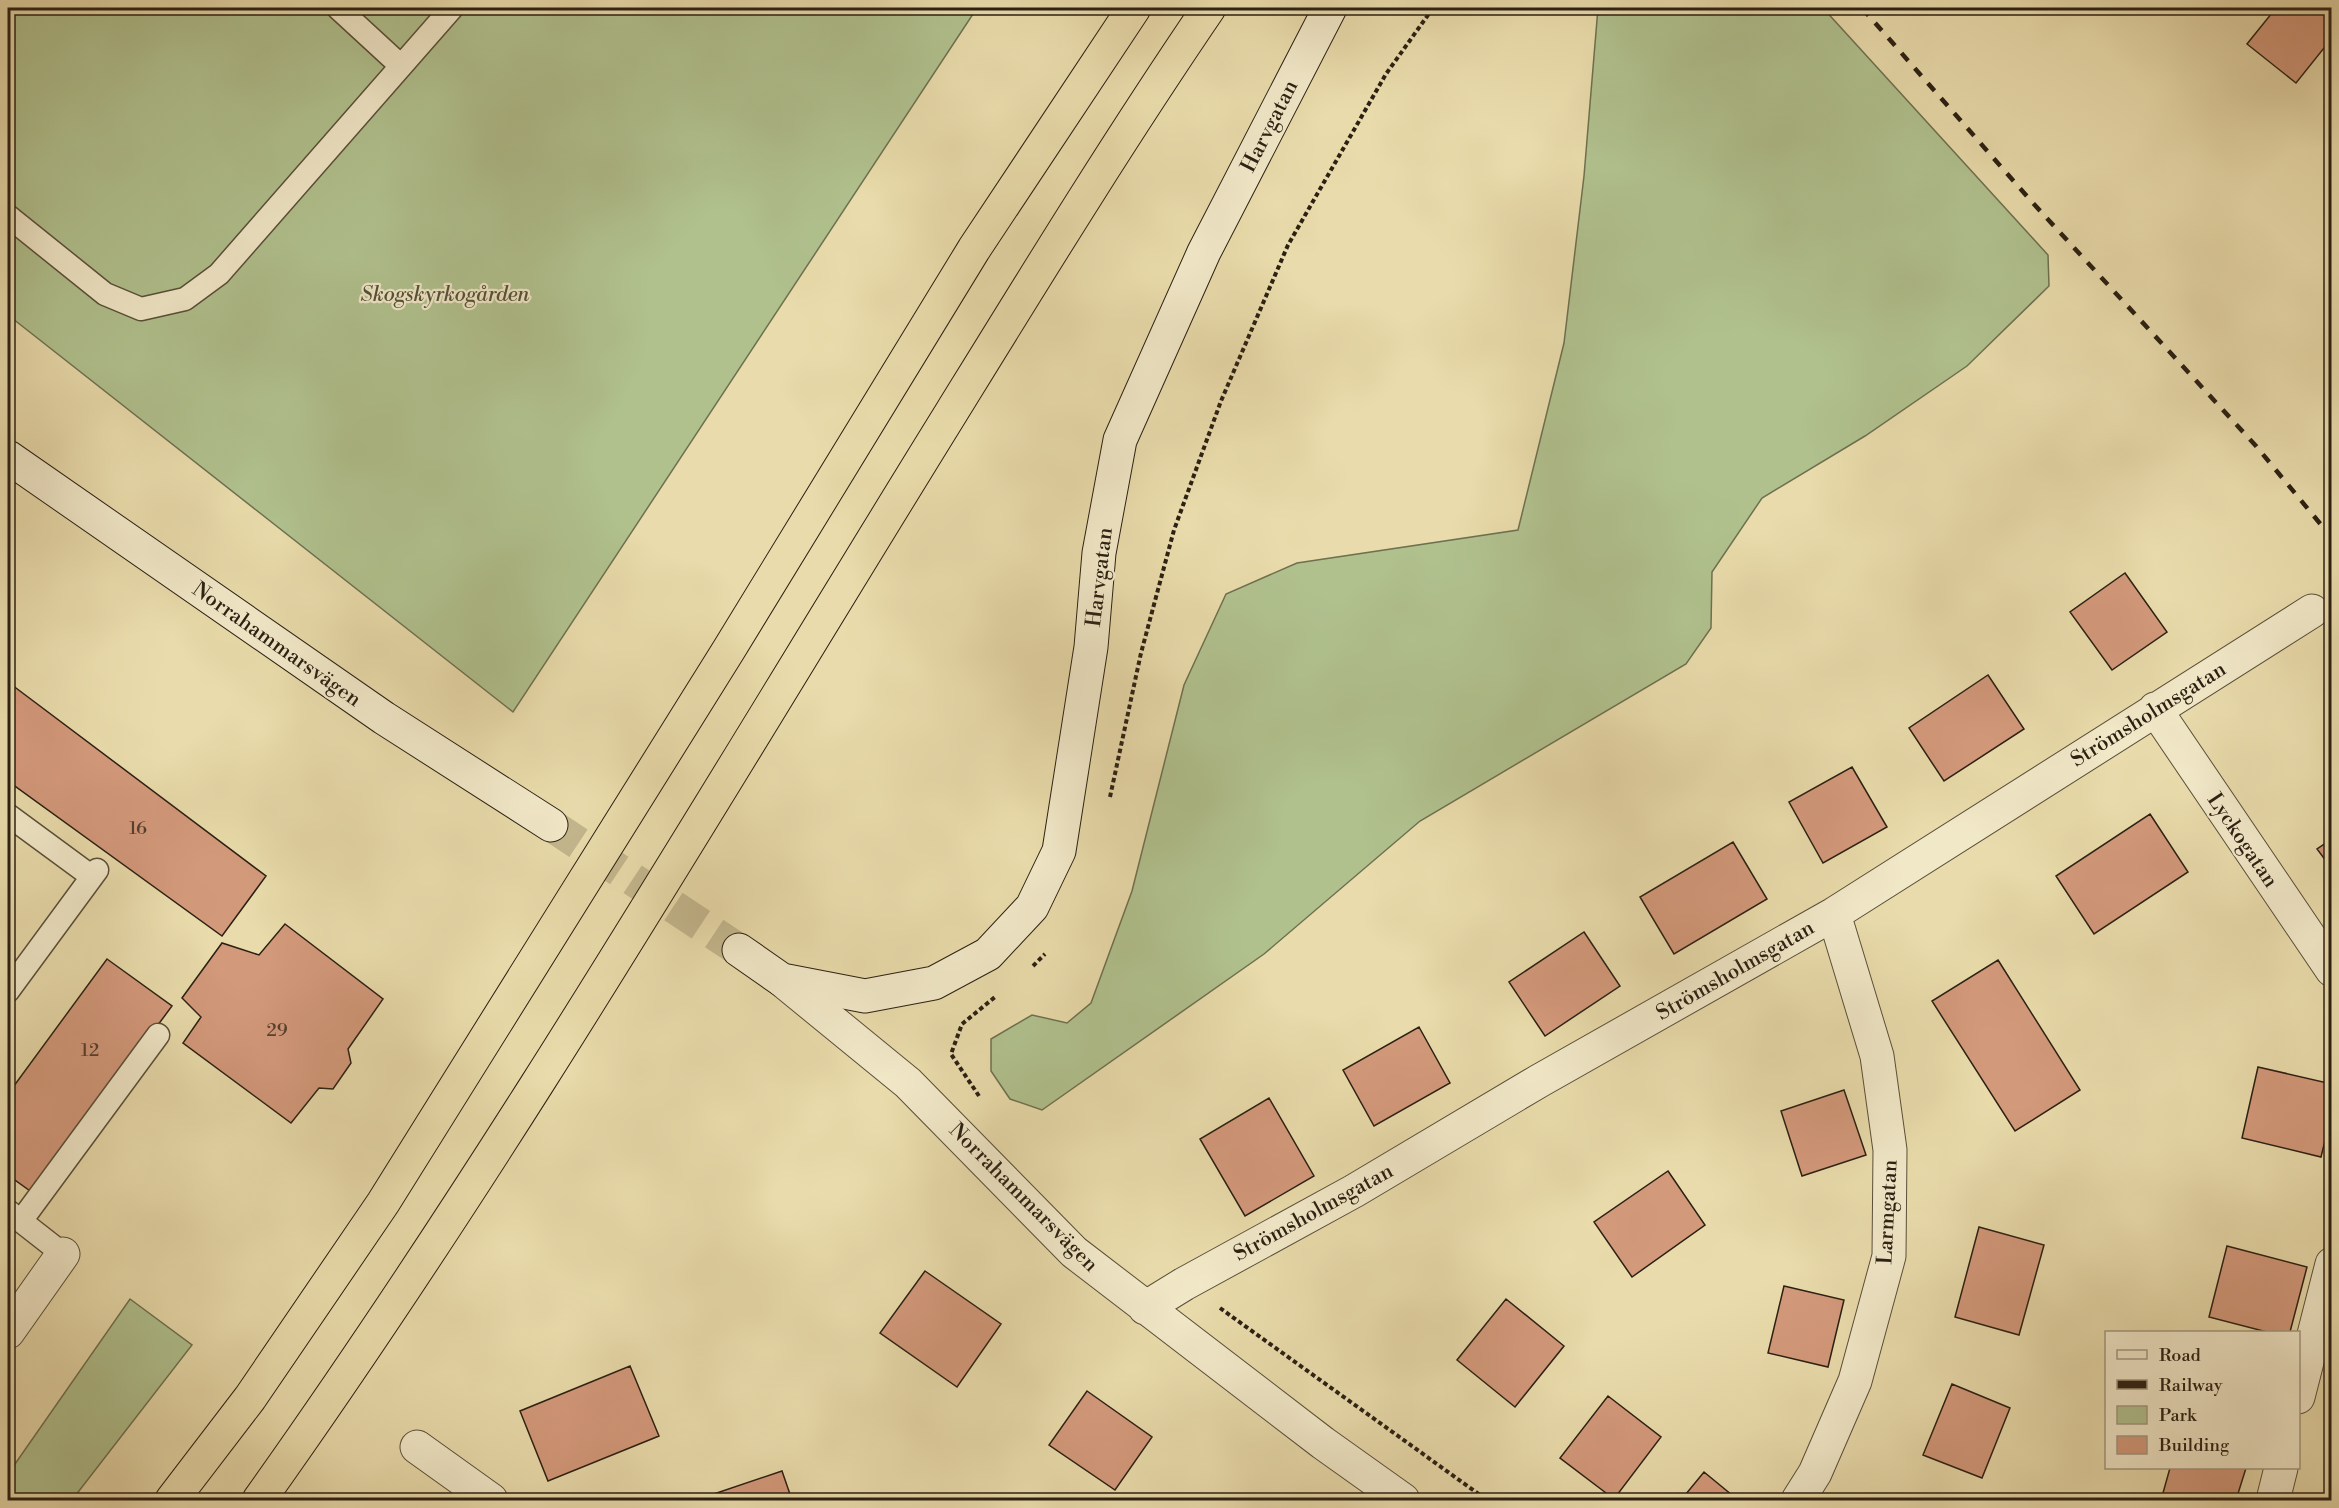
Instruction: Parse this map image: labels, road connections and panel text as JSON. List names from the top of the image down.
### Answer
{
  "streets": {
    "street": [
      "Harvgatan",
      "Norrahammarsvägen",
      "Strömsholmsgatan",
      "Lyckogatan",
      "Larmgatan"
    ]
  },
  "crossings": [
    ["Harvgatan", "Norrahammarsvägen"],
    ["Norrahammarsvägen", "Strömsholmsgatan"],
    ["Strömsholmsgatan", "Lyckogatan"],
    ["Strömsholmsgatan", "Larmgatan"]
  ],
  "parks": ["Skogskyrkogården"],
  "house_numbers": ["16", "29", "12"],
  "legend": [
    "Road",
    "Railway",
    "Park",
    "Building"
  ]
}
